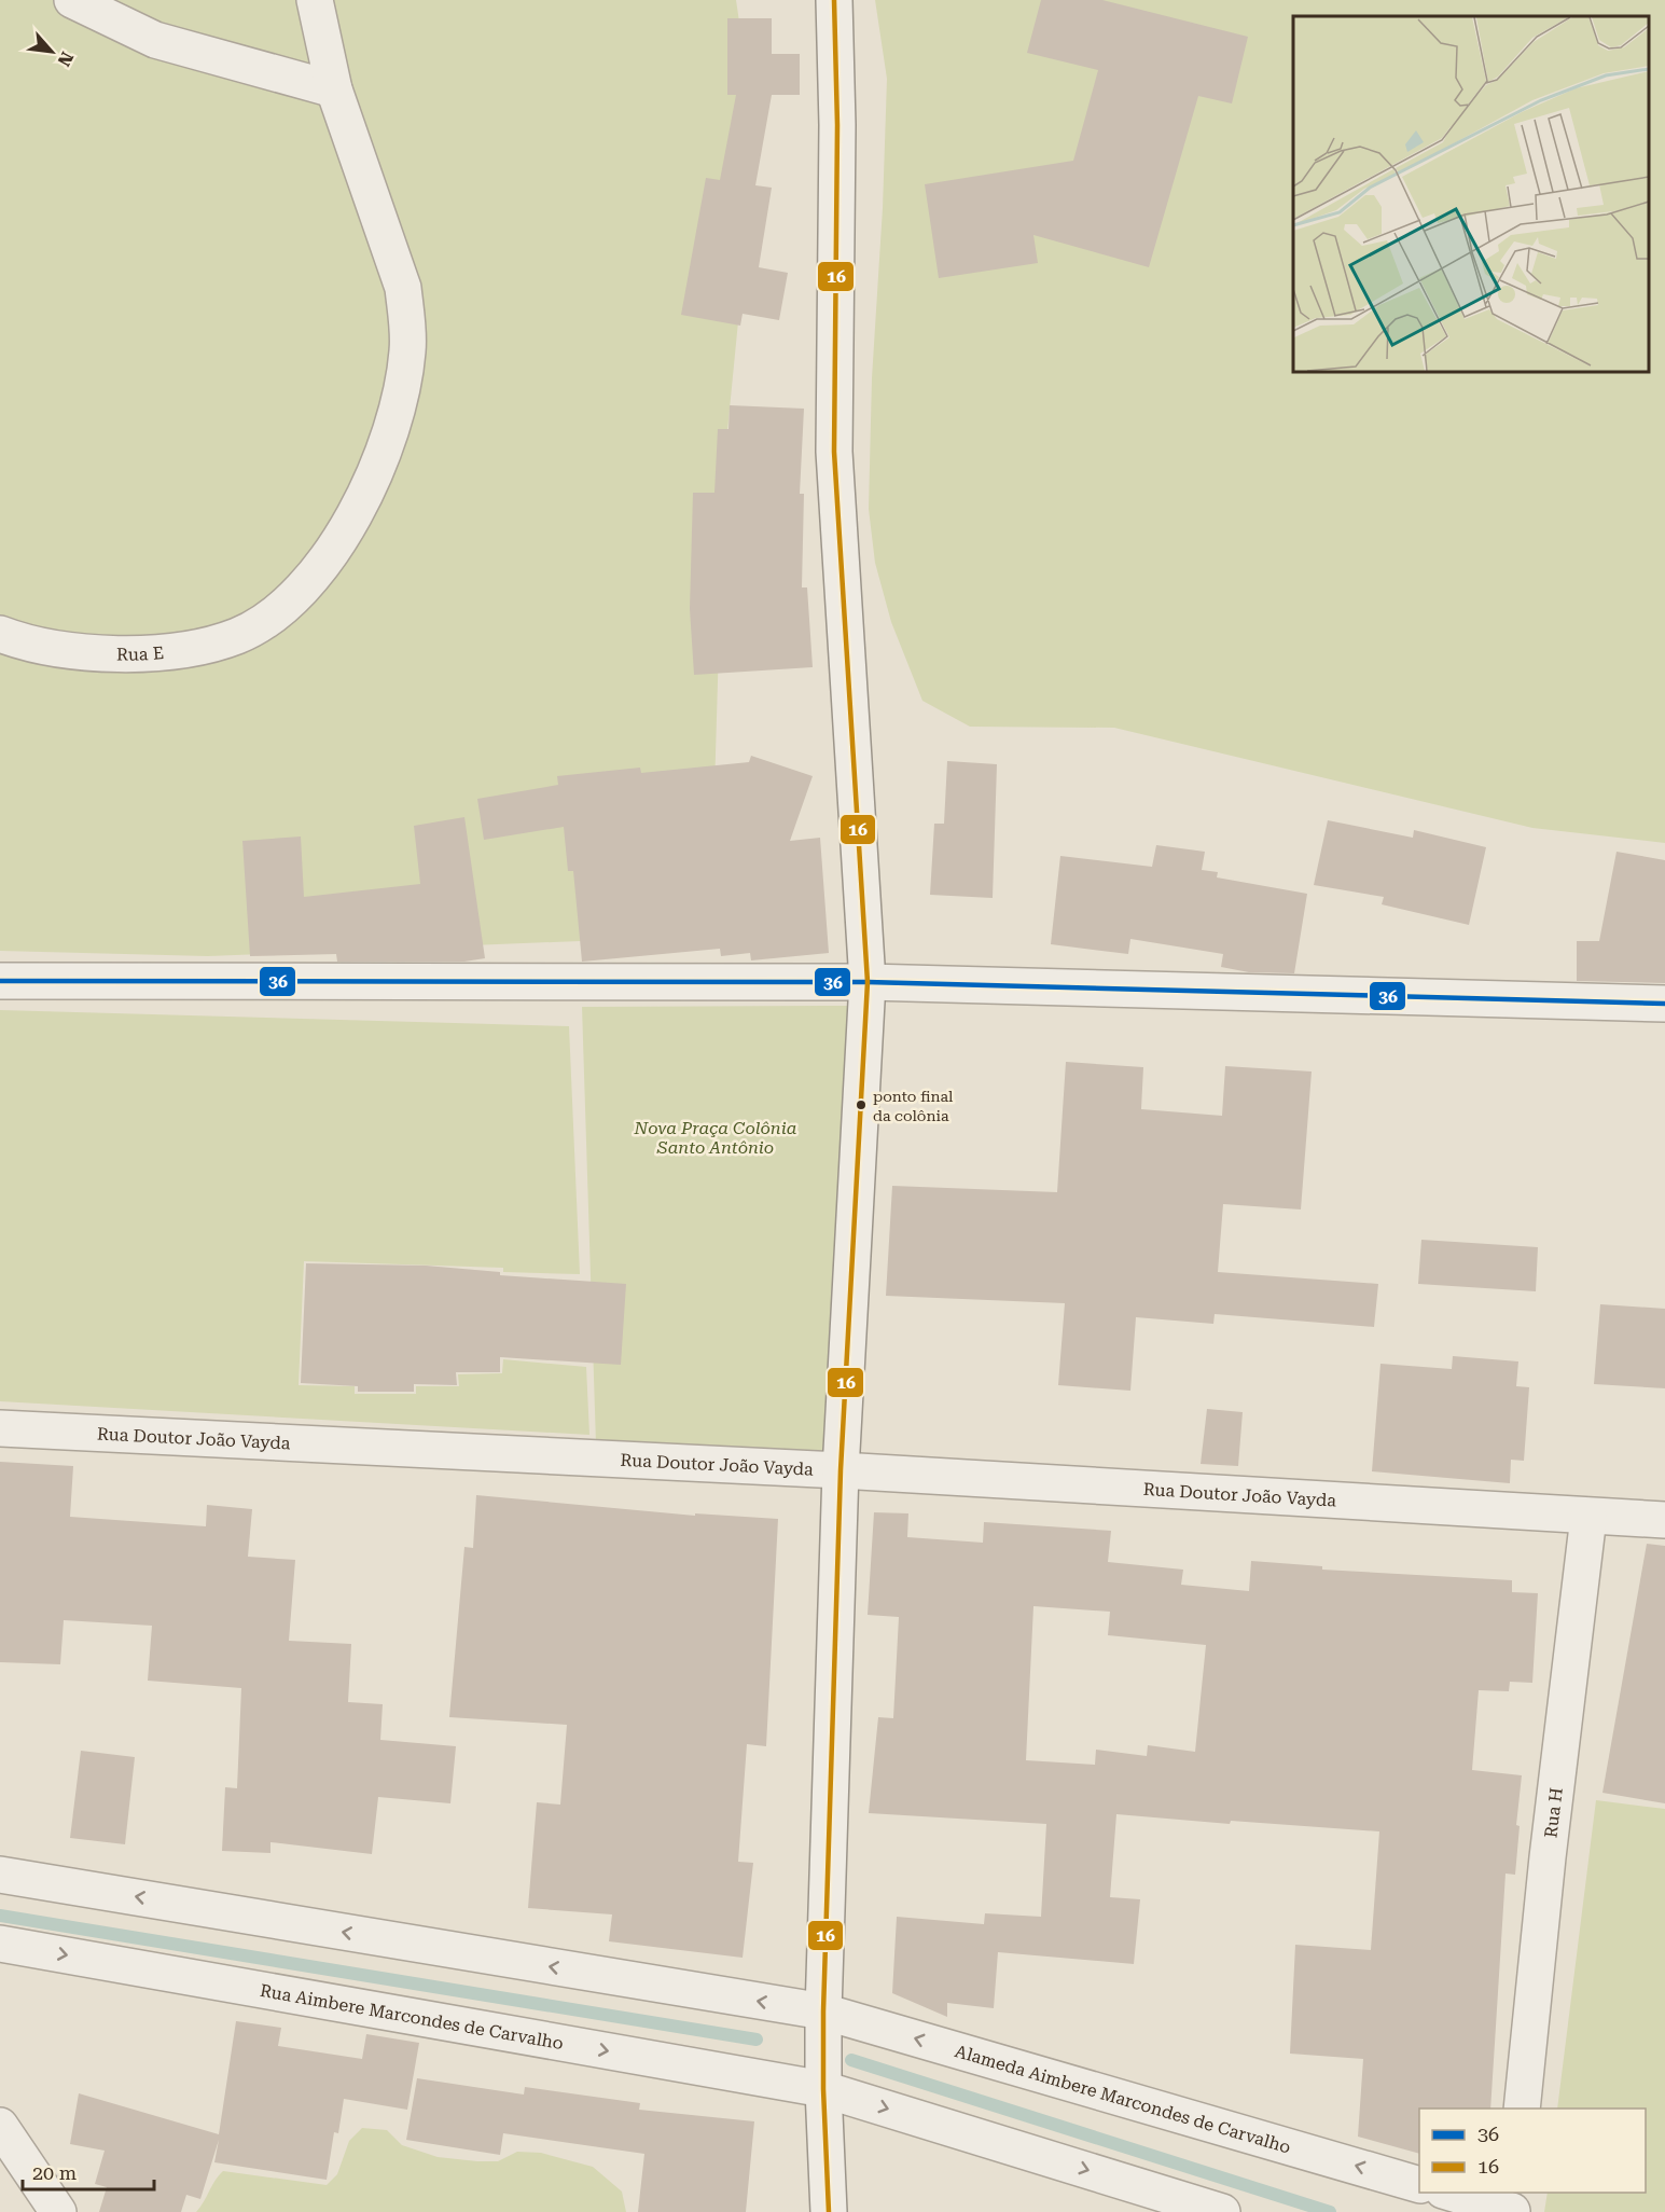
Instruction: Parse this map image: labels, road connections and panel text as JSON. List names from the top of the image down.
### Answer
{
  "streets": {
    "street": [
      "Rua E",
      "Rua Doutor João Vayda",
      "Rua H",
      "Rua Aimbere Marcondes de Carvalho",
      "Alameda Aimbere Marcondes de Carvalho"
    ]
  },
  "crossings": [
    ["Rua Doutor João Vayda", "Rua H"]
  ],
  "parks": ["Nova Praça Colônia Santo Antônio"],
  "places": ["ponto final da colônia"],
  "lines": ["transit line 16", "transit line 36"],
  "legend": ["36", "16"],
  "scale_bar": "20 m",
  "north": "bottom right"
}
